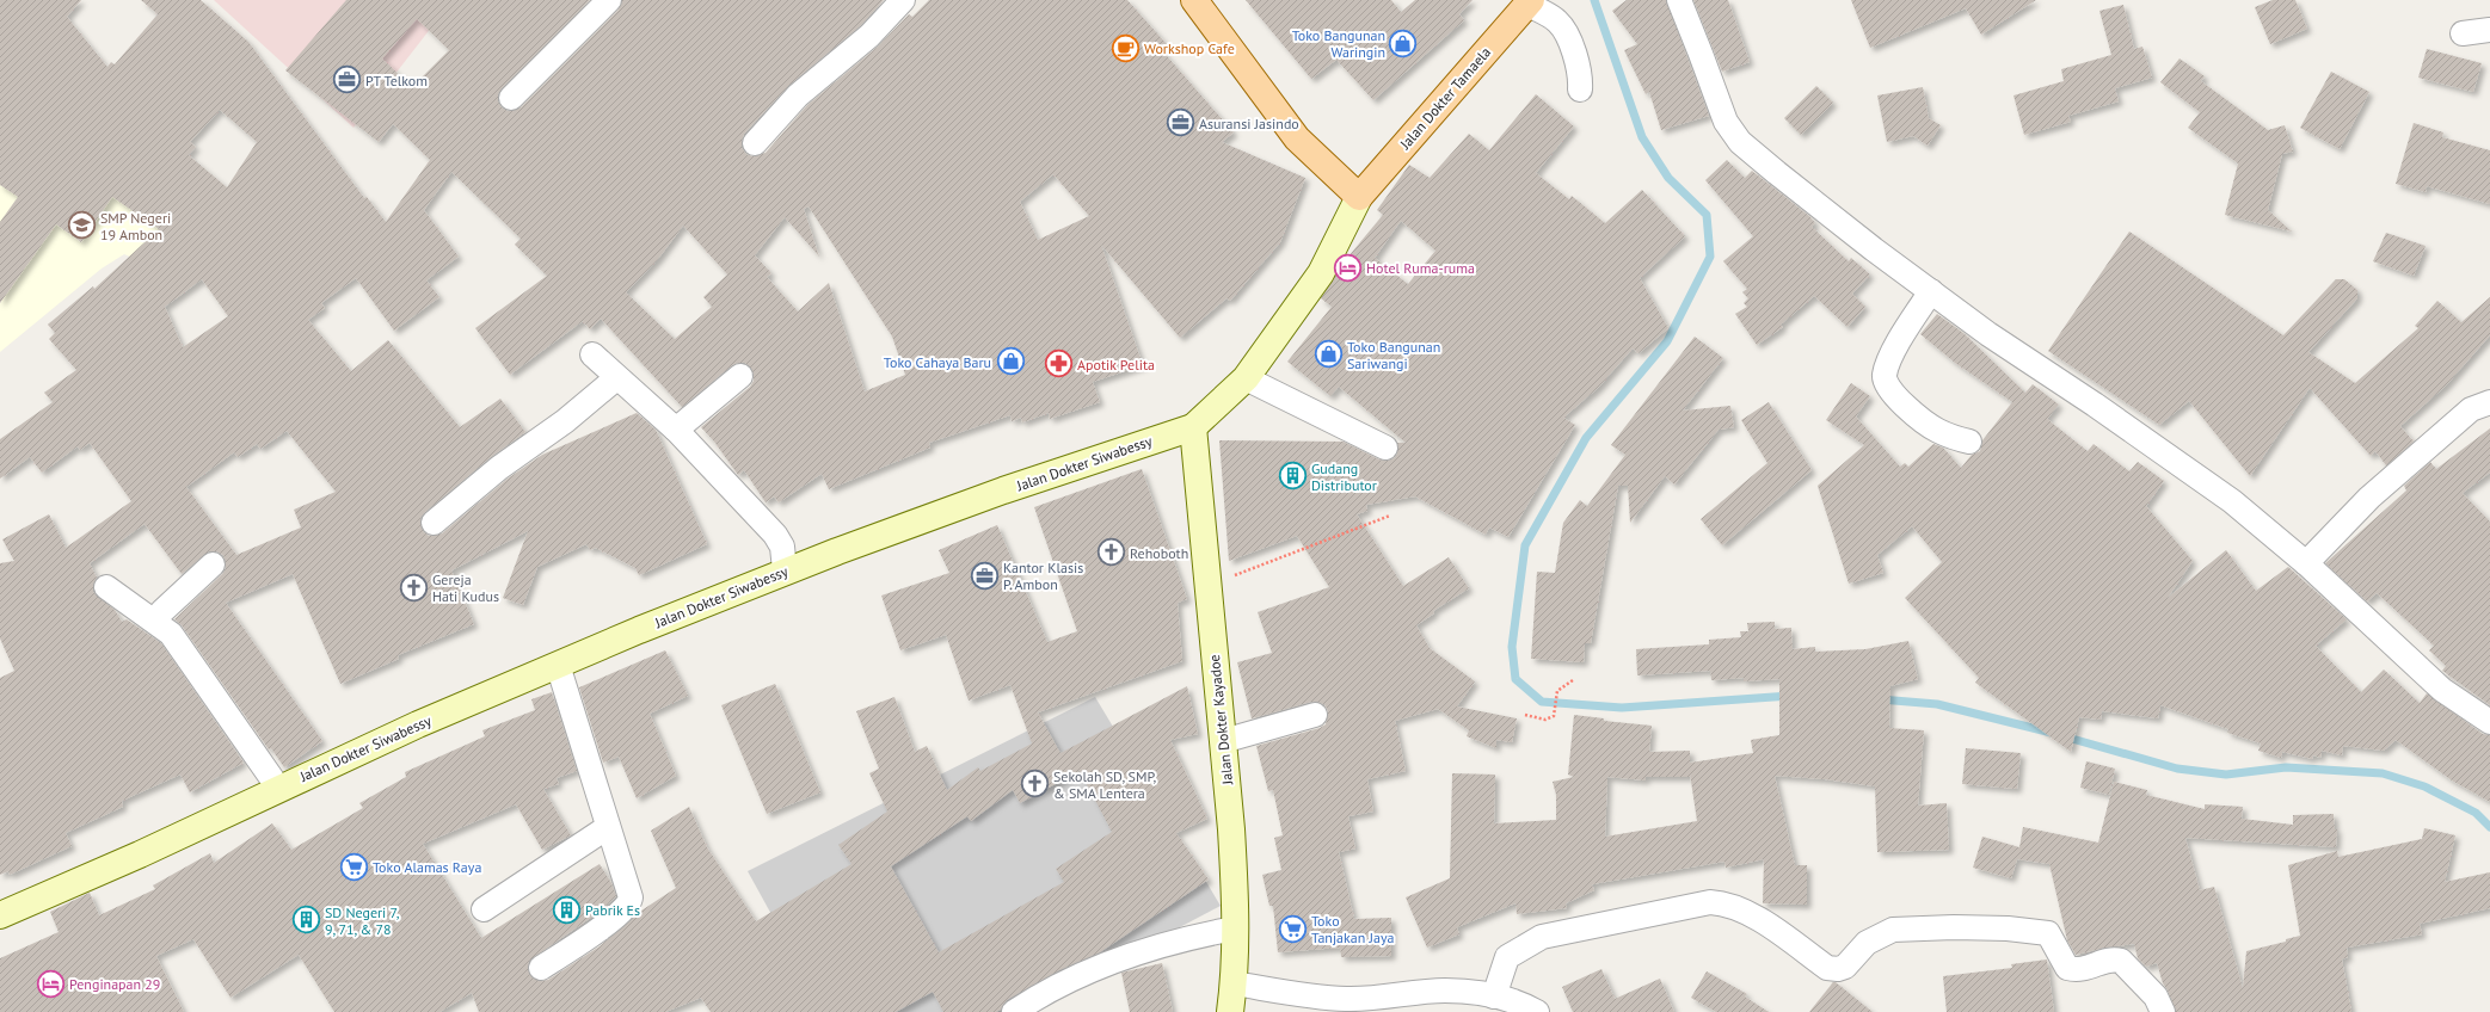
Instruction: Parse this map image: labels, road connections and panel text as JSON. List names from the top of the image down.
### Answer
{
  "streets": {
    "main road": ["Jalan Dokter Tamaela", "Jalan Dokter Siwabessy", "Jalan Dokter Kayadoe"]
  },
  "crossings": [
    ["Jalan Dokter Tamaela", "Jalan Dokter Siwabessy"],
    ["Jalan Dokter Siwabessy", "Jalan Dokter Kayadoe"]
  ],
  "places": {
    "shop": ["Toko Bangunan Waringin", "Toko Bangunan Sariwangi", "Toko Cahaya Baru"],
    "cafe": ["Workshop Cafe"],
    "office": ["PT Telkom", "Asuransi Jasindo", "Kantor Klasis P. Ambon"],
    "school or university": ["SMP Negeri 19 Ambon"],
    "hotel": ["Hotel Ruma-ruma", "Penginapan 29"],
    "pharmacy": ["Apotik Pelita"],
    "building": ["Gudang Distributor", "Pabrik Es", "SD Negeri 7, 9, 71, & 78"],
    "church": ["Rehoboth", "Gereja Hati Kudus", "Sekolah SD, SMP, & SMA Lentera"],
    "supermarket": ["Toko Alamas Raya", "Toko Tanjakan Jaya"]
  }
}
